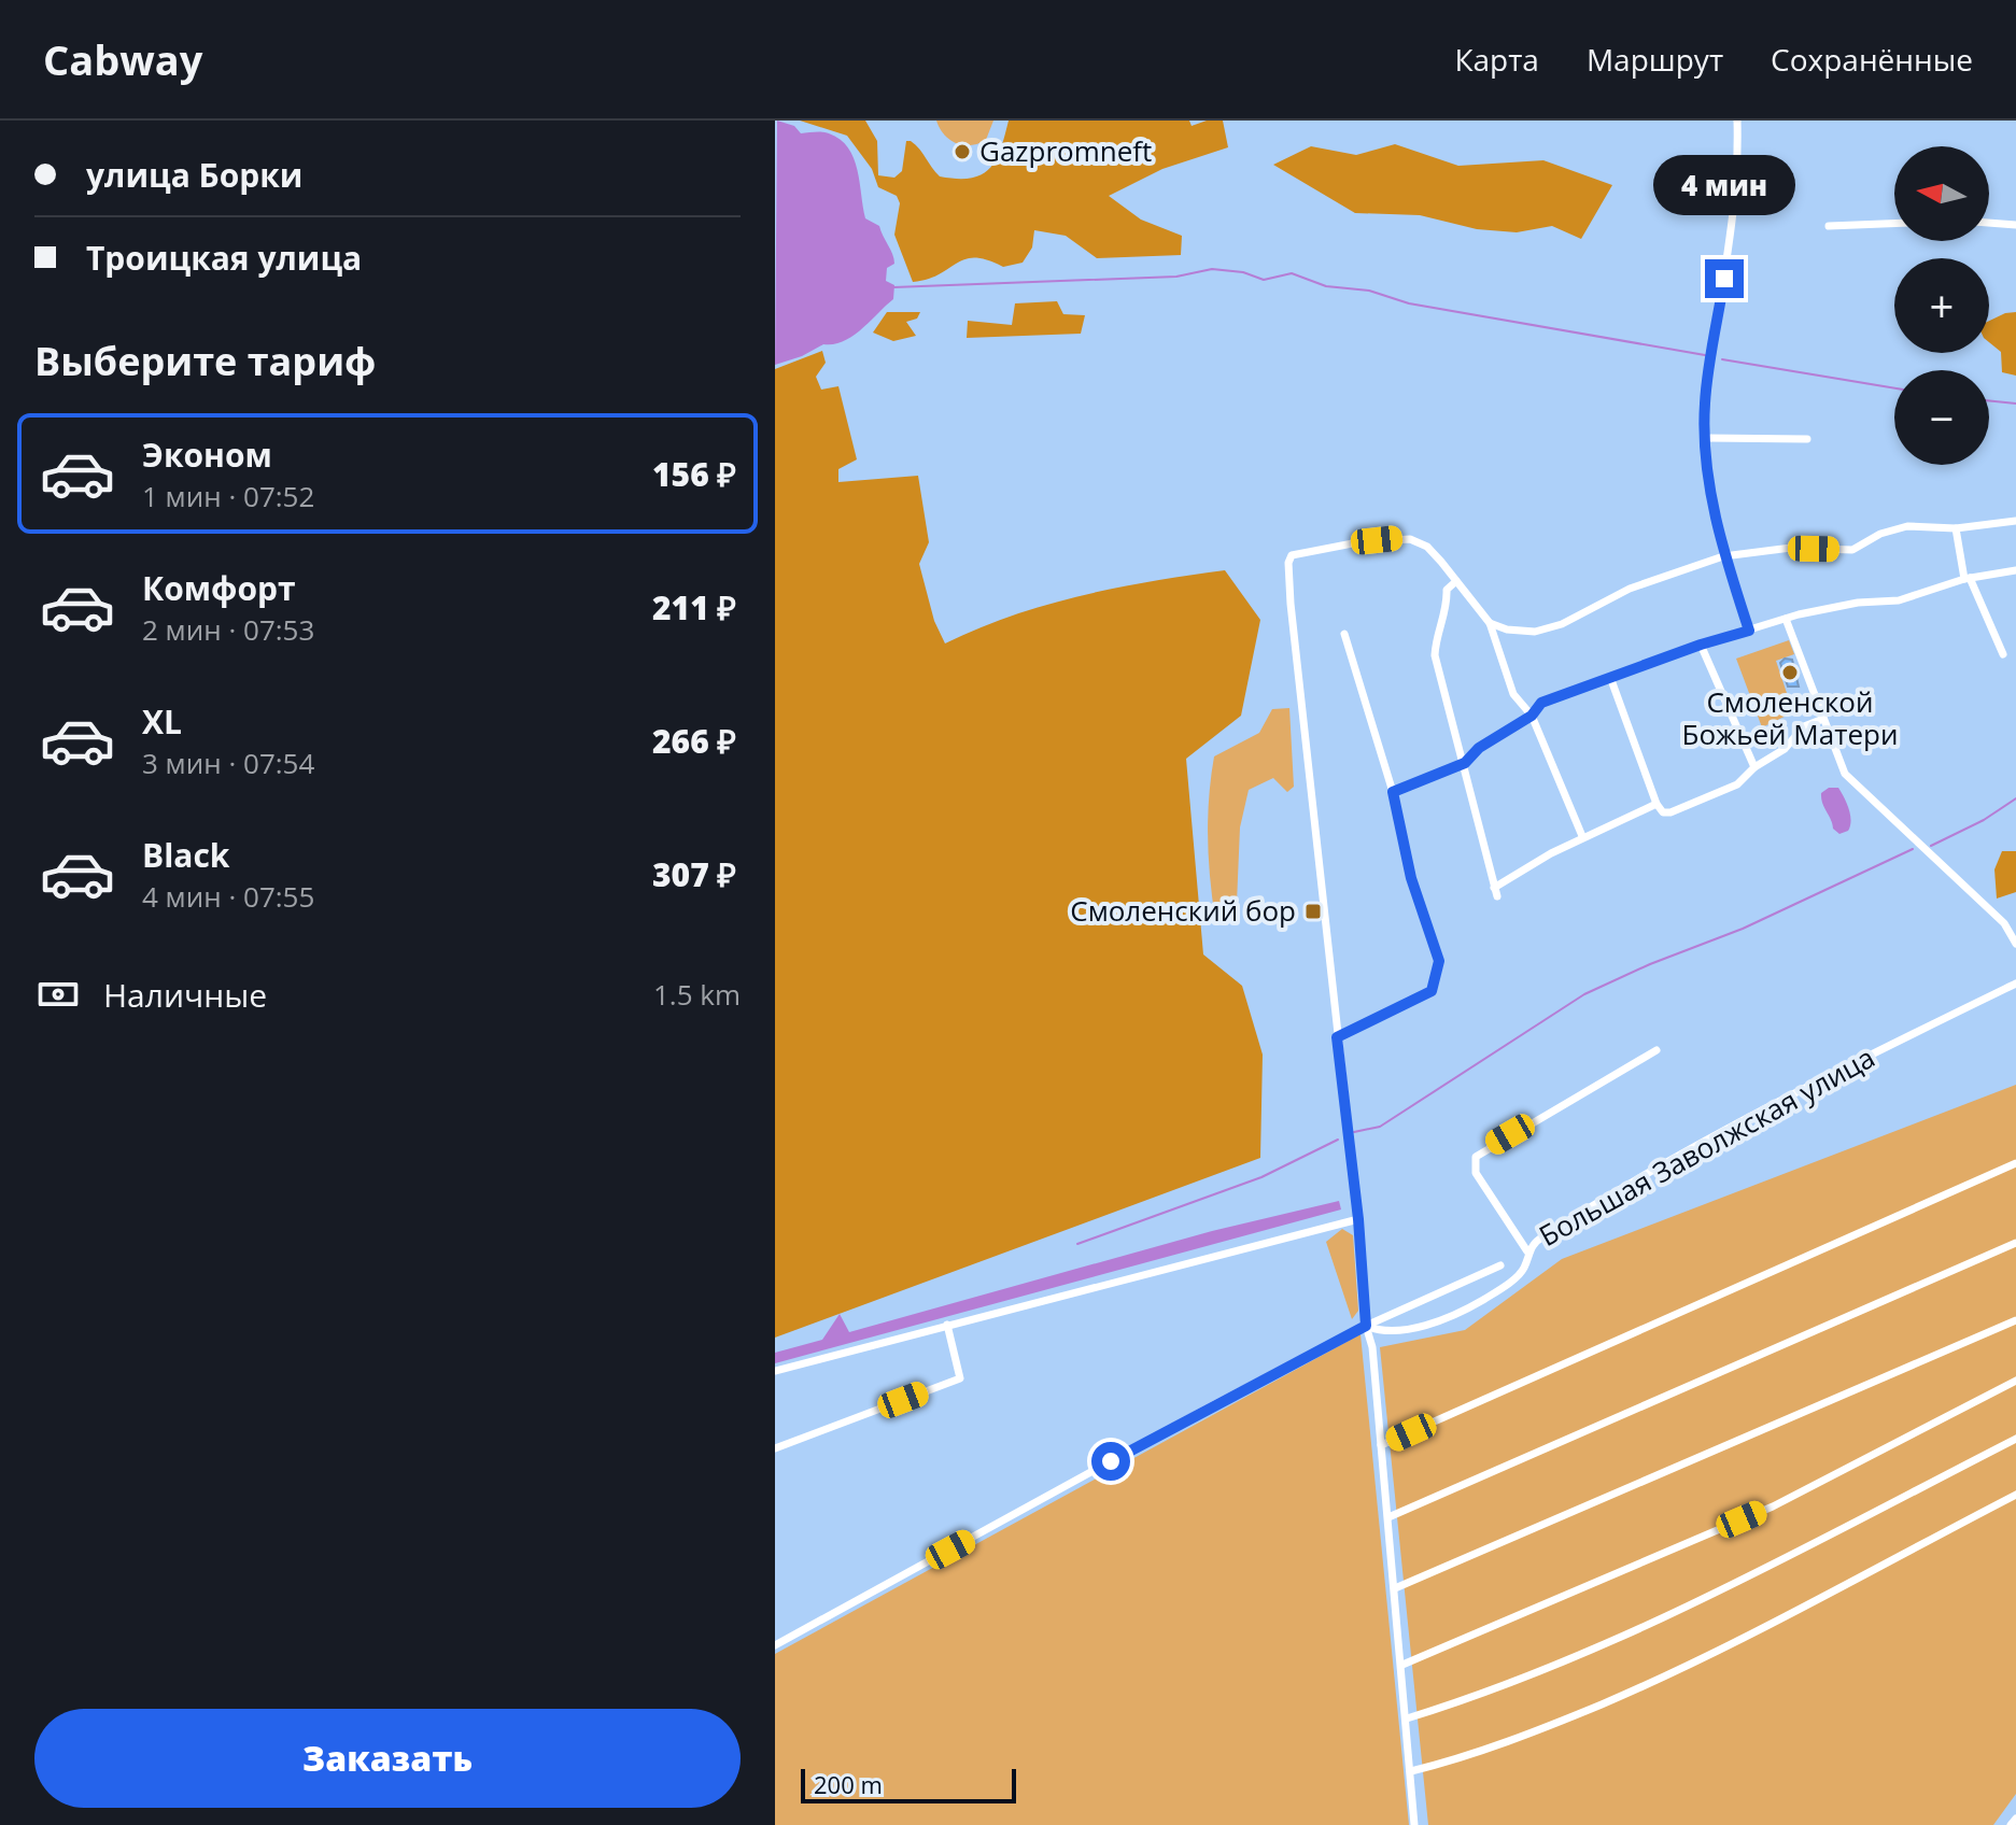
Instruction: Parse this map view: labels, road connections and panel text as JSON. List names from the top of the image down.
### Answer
{
  "streets": {
    "street": ["Большая Заволжская улица"]
  },
  "places": {
    "other": ["Gazpromneft", "Смоленской Божьей Матери"],
    "transit": ["Смоленский бор"]
  },
  "scale_bar": "200 m",
  "north": "left",
  "page": {
    "header": "Cabway",
    "nav": ["Карта", "Маршрут", "Сохранённые"],
    "banner": ["улица Борки", "Троицкая улица"],
    "map_buttons": ["+", "−"],
    "bubble": "4 мин",
    "heading": "Выберите тариф",
    "list": [
      {
        "name": "Эконом",
        "note": "1 мин · 07:52",
        "value": "156 ₽"
      },
      {
        "name": "Комфорт",
        "note": "2 мин · 07:53",
        "value": "211 ₽"
      },
      {
        "name": "XL",
        "note": "3 мин · 07:54",
        "value": "266 ₽"
      },
      {
        "name": "Black",
        "note": "4 мин · 07:55",
        "value": "307 ₽"
      }
    ],
    "pay": ["Наличные", "1.5 km"],
    "buttons": "Заказать",
    "scale": "200 m"
  }
}
